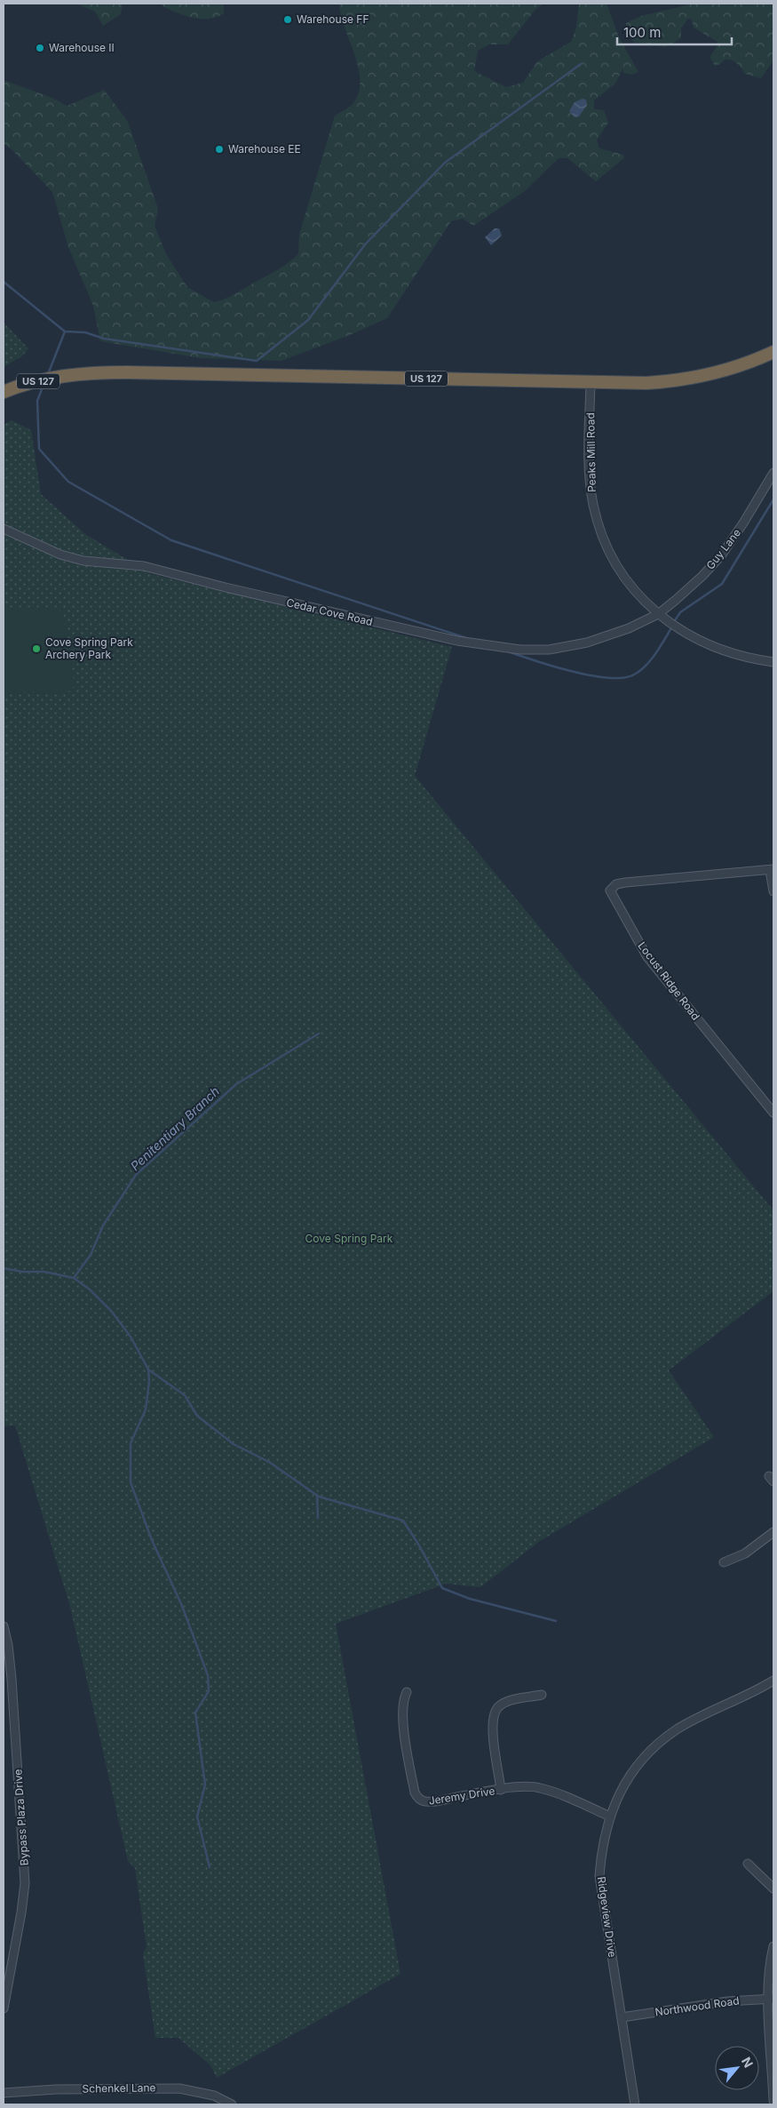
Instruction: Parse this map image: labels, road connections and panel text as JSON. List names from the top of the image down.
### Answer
{
  "streets": {
    "highway": ["US 127"],
    "street": [
      "Peaks Mill Road",
      "Guy Lane",
      "Cedar Cove Road",
      "Locust Ridge Road",
      "Jeremy Drive",
      "Bypass Plaza Drive",
      "Ridgeview Drive",
      "Northwood Road",
      "Schenkel Lane"
    ]
  },
  "crossings": [
    ["US 127", "Peaks Mill Road"],
    ["Peaks Mill Road", "Guy Lane"],
    ["Peaks Mill Road", "Cedar Cove Road"],
    ["Guy Lane", "Cedar Cove Road"],
    ["Jeremy Drive", "Ridgeview Drive"],
    ["Ridgeview Drive", "Northwood Road"]
  ],
  "water": ["Penitentiary Branch"],
  "parks": ["Cove Spring Park"],
  "places": [
    "Warehouse FF",
    "Warehouse II",
    "Warehouse EE",
    "Cove Spring Park Archery Park"
  ],
  "scale_bar": "100 m",
  "north": "top right"
}
